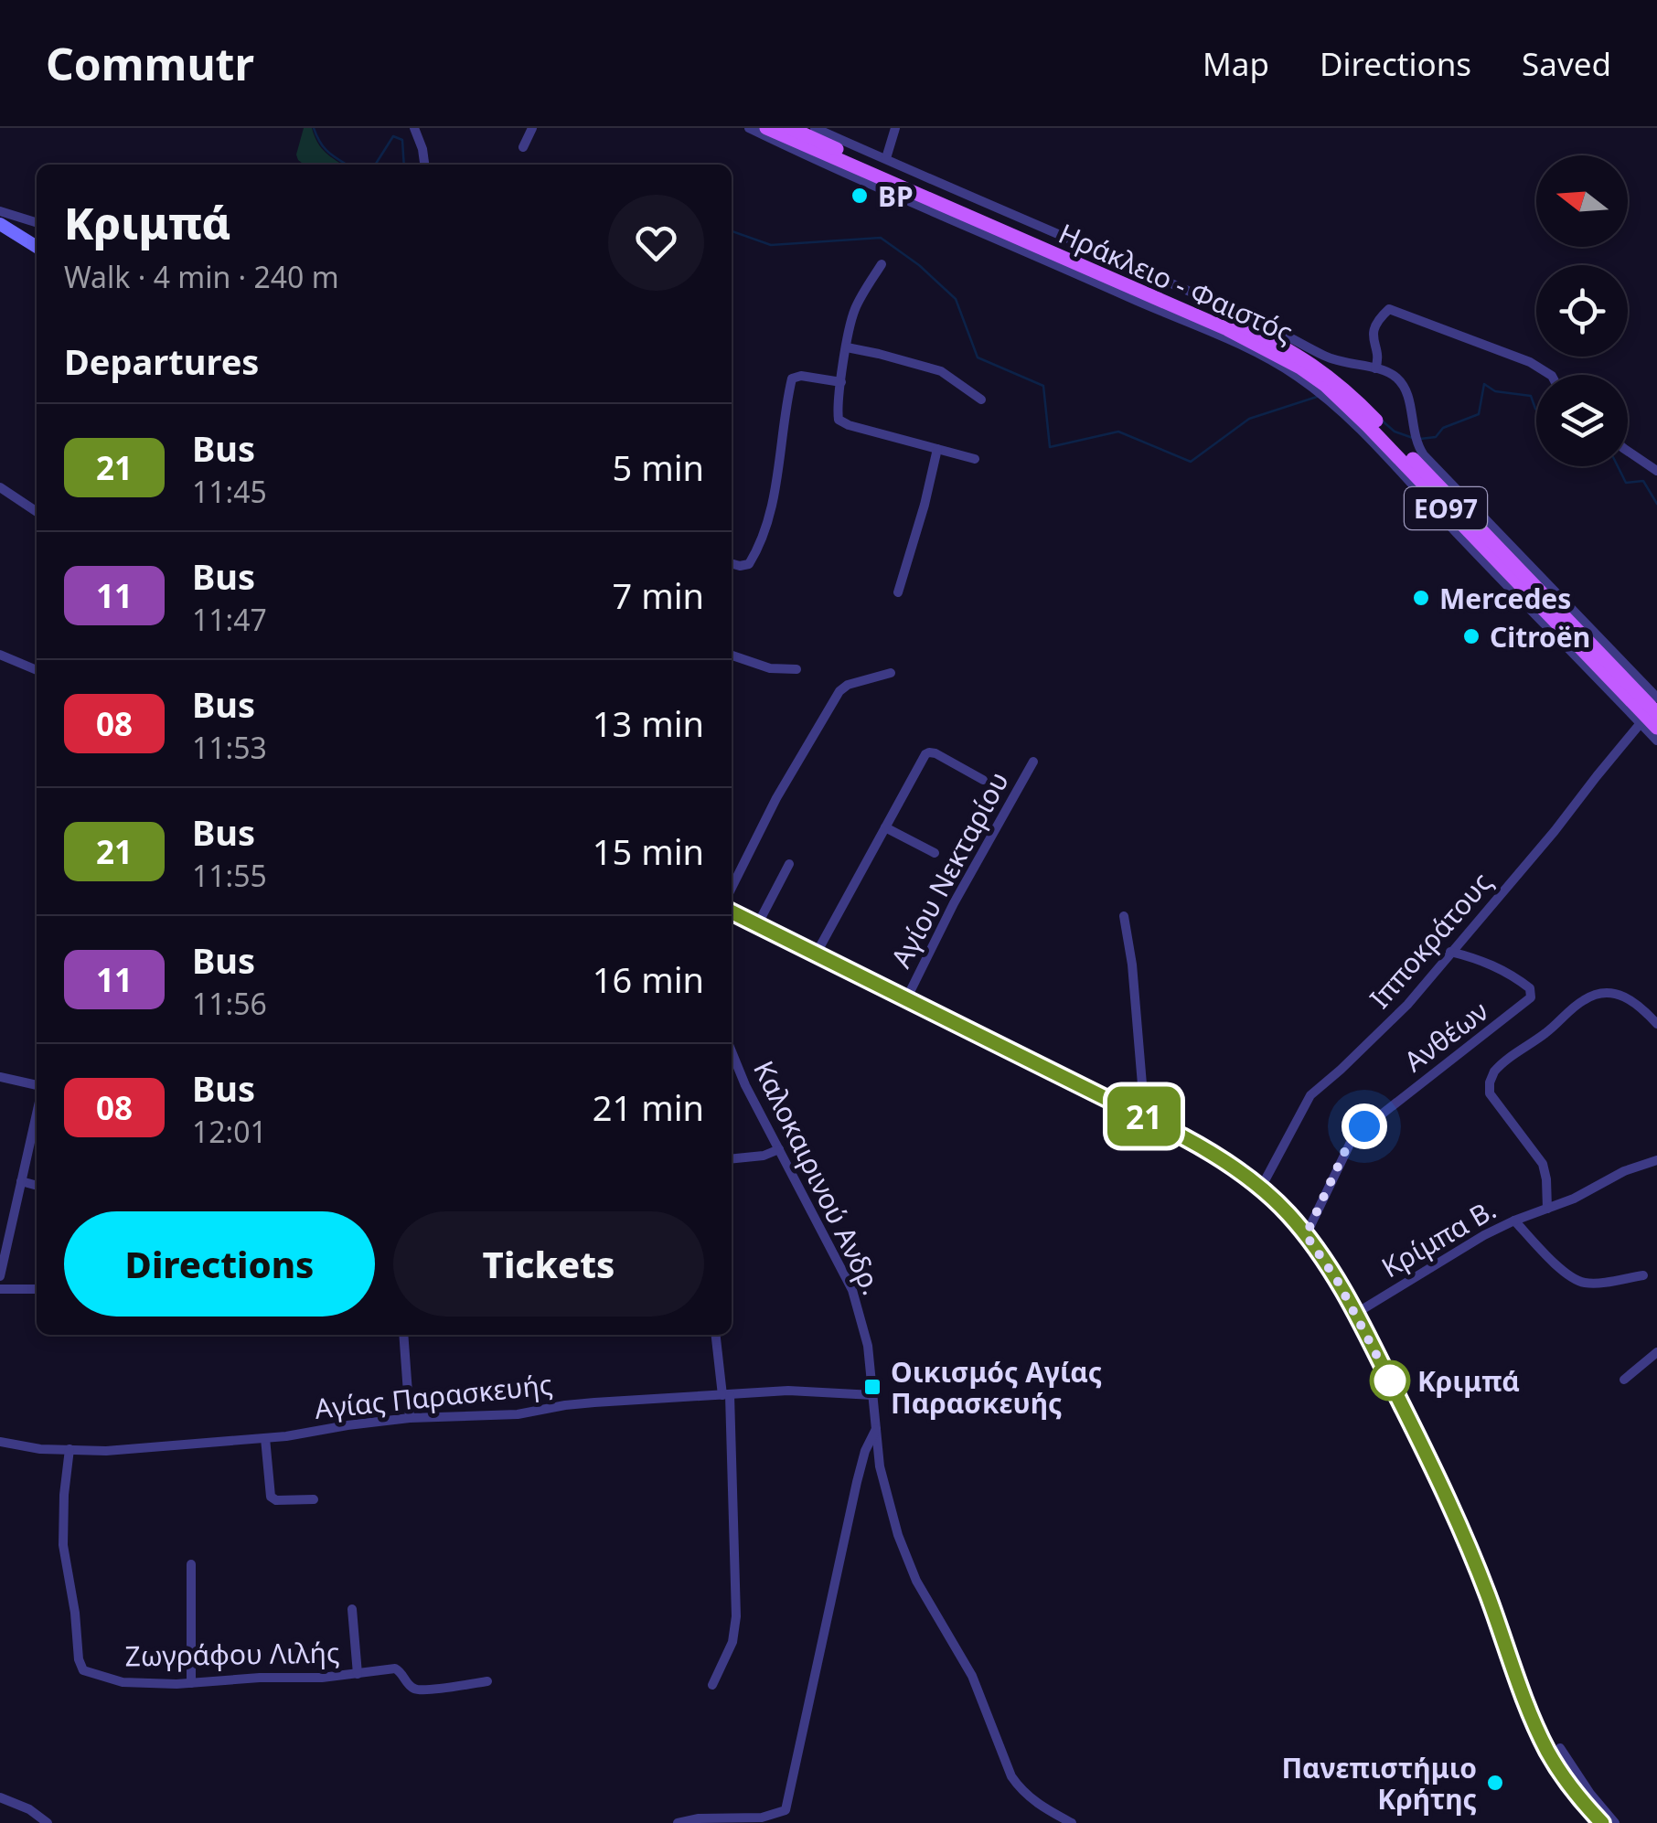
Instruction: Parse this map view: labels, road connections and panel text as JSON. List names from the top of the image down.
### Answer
{
  "streets": {
    "main road": ["Ηράκλειο - Φαιστός", "ΕΟ97"],
    "street": [
      "Αγίου Νεκταρίου",
      "Ιπποκράτους",
      "Ανθέων",
      "Καλοκαιρινού Ανδρ.",
      "Κρίμπα Β.",
      "Αγίας Παρασκευής",
      "Ζωγράφου Λιλής"
    ]
  },
  "crossings": [
    ["Ιπποκράτους", "Ανθέων"],
    ["Καλοκαιρινού Ανδρ.", "Αγίας Παρασκευής"],
    ["Αγίας Παρασκευής", "Ζωγράφου Λιλής"]
  ],
  "places": {
    "other": [
      "BP",
      "Mercedes",
      "Citroën",
      "Κριμπά",
      "Πανεπιστήμιο Κρήτης"
    ],
    "transit": ["Οικισμός Αγίας Παρασκευής"]
  },
  "lines": ["bus line 21"],
  "north": "left",
  "page": {
    "header": "Commutr",
    "nav": ["Map", "Directions", "Saved"],
    "on_map": "21",
    "heading": [
      ["Κριμπά", "Walk · 4 min · 240 m"],
      "Departures"
    ],
    "list": [
      {
        "mark": "21",
        "name": "Bus",
        "note": "11:45",
        "value": "5 min"
      },
      {
        "mark": "11",
        "name": "Bus",
        "note": "11:47",
        "value": "7 min"
      },
      {
        "mark": "08",
        "name": "Bus",
        "note": "11:53",
        "value": "13 min"
      },
      {
        "mark": "21",
        "name": "Bus",
        "note": "11:55",
        "value": "15 min"
      },
      {
        "mark": "11",
        "name": "Bus",
        "note": "11:56",
        "value": "16 min"
      },
      {
        "mark": "08",
        "name": "Bus",
        "note": "12:01",
        "value": "21 min"
      }
    ],
    "buttons": ["Directions", "Tickets"]
  }
}
